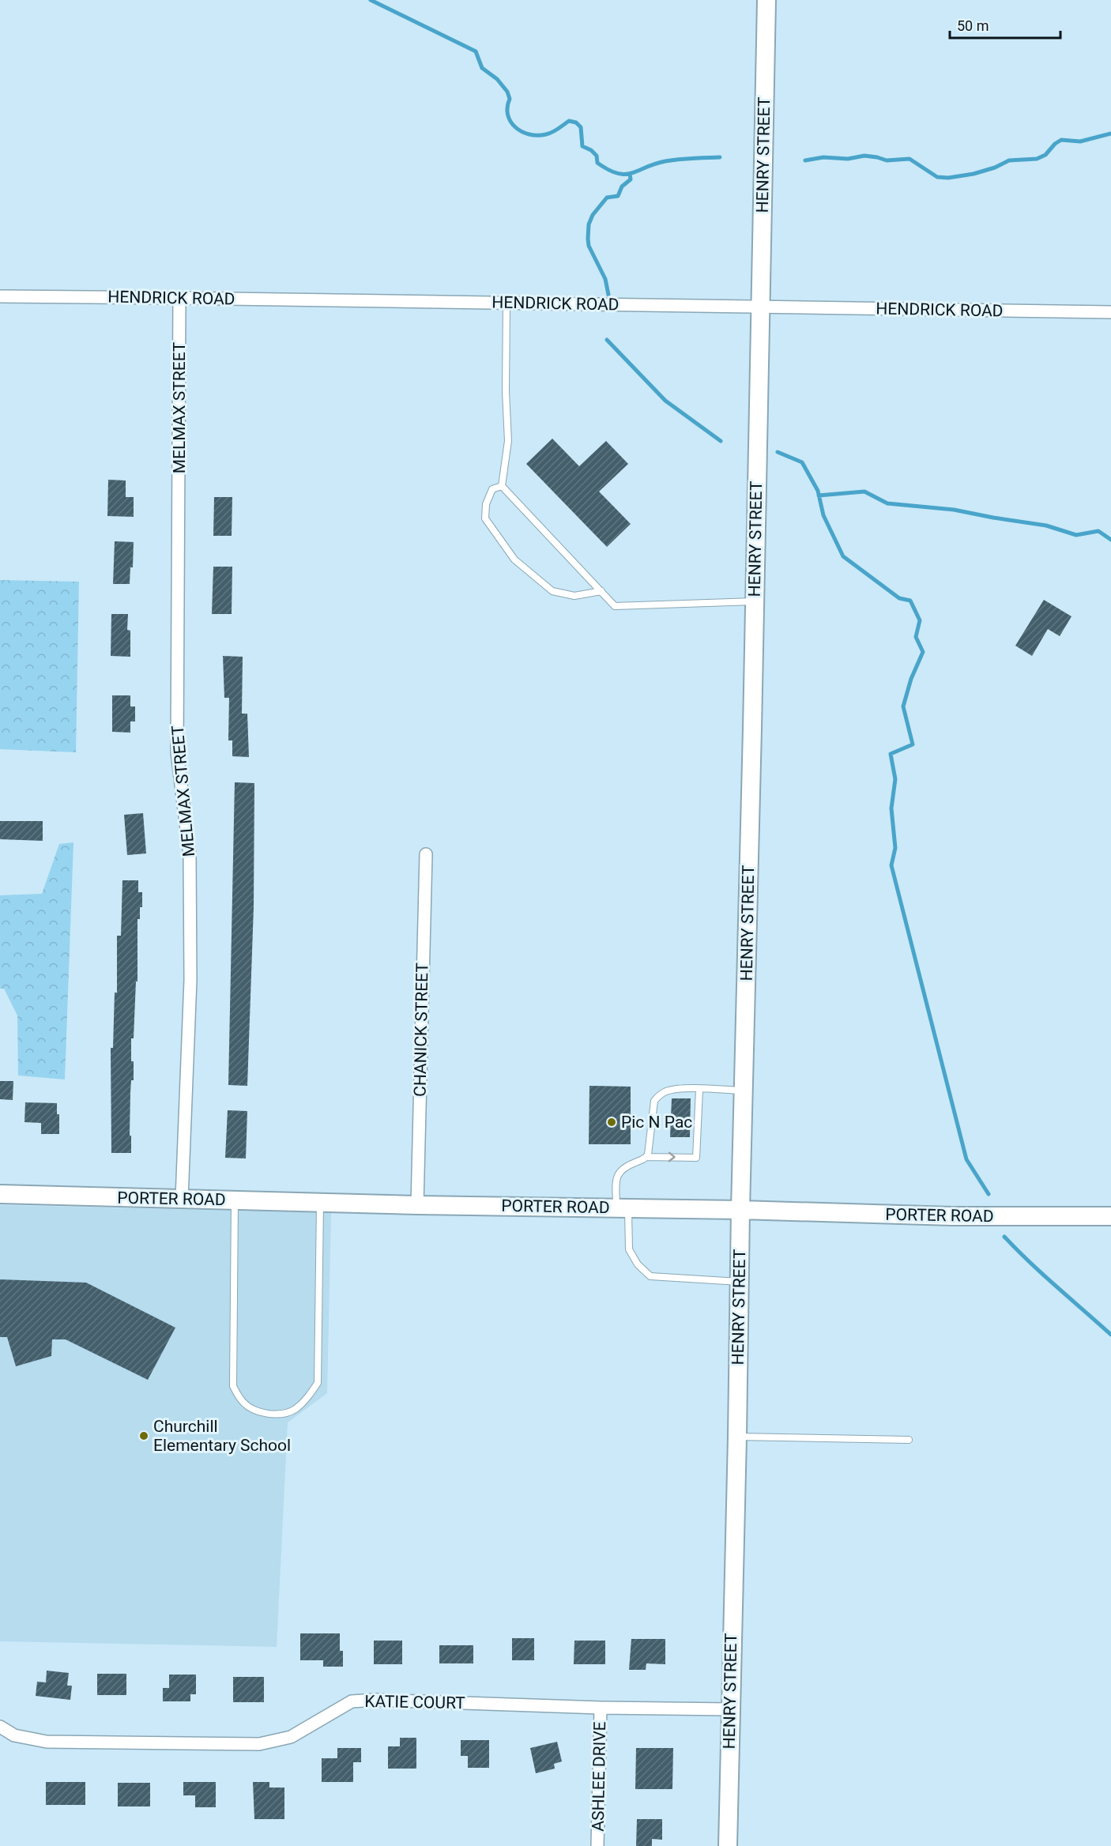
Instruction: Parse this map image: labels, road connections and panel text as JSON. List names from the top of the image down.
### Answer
{
  "streets": {
    "street": [
      "HENRY STREET",
      "HENDRICK ROAD",
      "MELMAX STREET",
      "CHANICK STREET",
      "PORTER ROAD",
      "KATIE COURT",
      "ASHLEE DRIVE"
    ]
  },
  "crossings": [
    ["HENRY STREET", "HENDRICK ROAD"],
    ["HENRY STREET", "PORTER ROAD"],
    ["HENRY STREET", "KATIE COURT"],
    ["HENDRICK ROAD", "MELMAX STREET"],
    ["MELMAX STREET", "PORTER ROAD"],
    ["CHANICK STREET", "PORTER ROAD"],
    ["KATIE COURT", "ASHLEE DRIVE"]
  ],
  "places": ["Pic N Pac", "Churchill Elementary School"],
  "scale_bar": "50 m"
}
